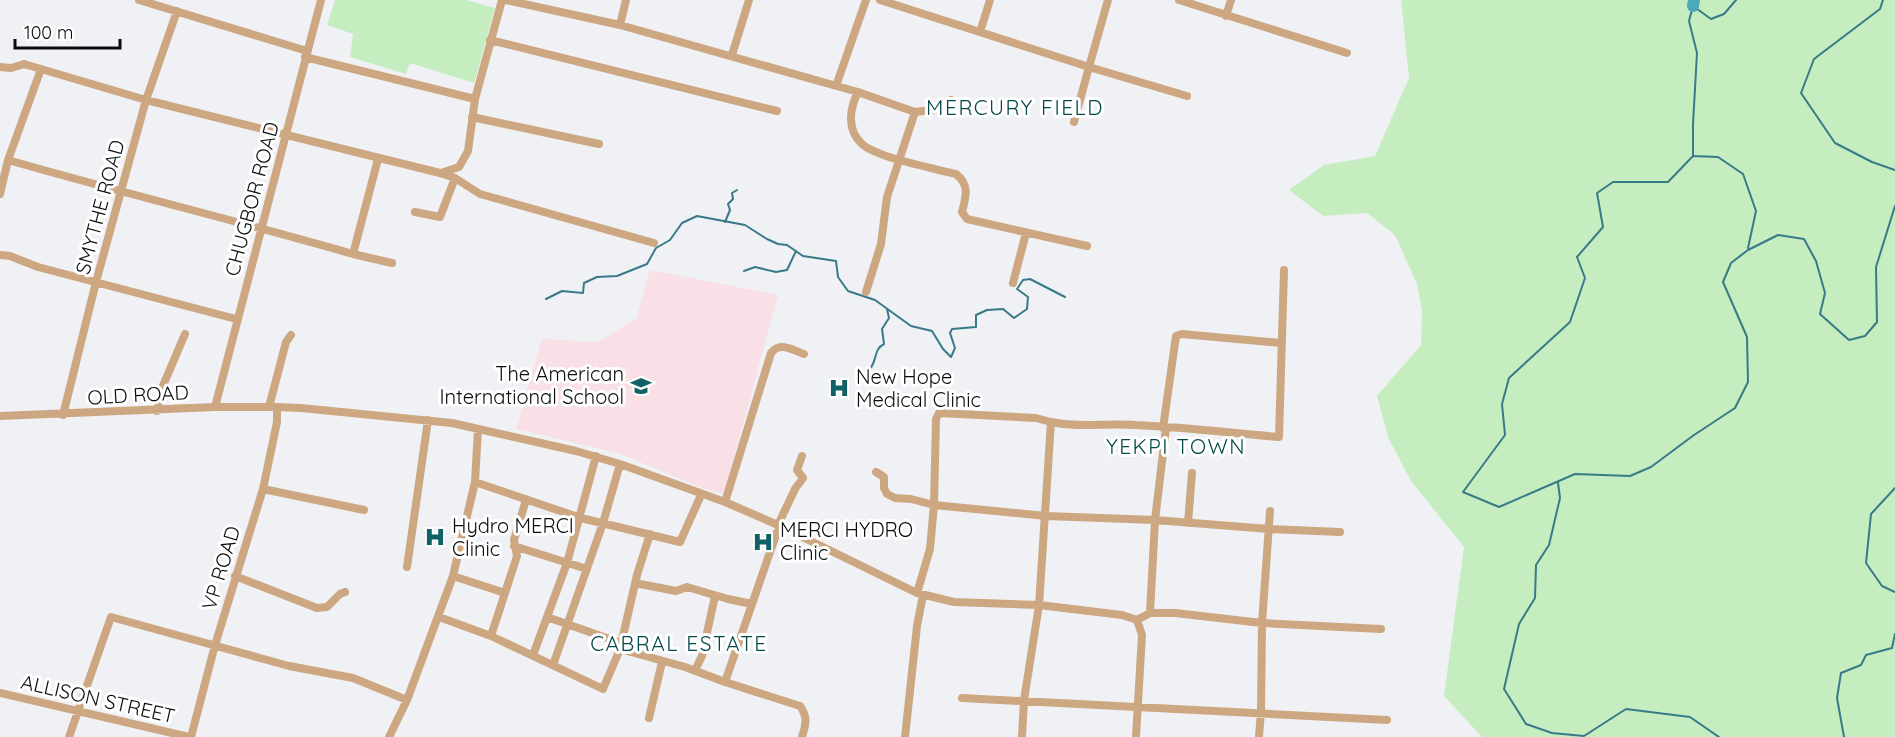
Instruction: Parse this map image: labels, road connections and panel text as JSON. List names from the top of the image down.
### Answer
{
  "streets": {
    "street": [
      "CHUGBOR ROAD",
      "SMYTHE ROAD",
      "OLD ROAD",
      "VP ROAD",
      "ALLISON STREET"
    ]
  },
  "crossings": [
    ["CHUGBOR ROAD", "OLD ROAD"],
    ["SMYTHE ROAD", "OLD ROAD"],
    ["OLD ROAD", "VP ROAD"],
    ["VP ROAD", "ALLISON STREET"]
  ],
  "districts": ["MERCURY FIELD", "YEKPI TOWN", "CABRAL ESTATE"],
  "places": {
    "school or university": ["The American International School"],
    "hospital": ["New Hope Medical Clinic", "Hydro MERCI Clinic", "MERCI HYDRO Clinic"]
  },
  "scale_bar": "100 m"
}
